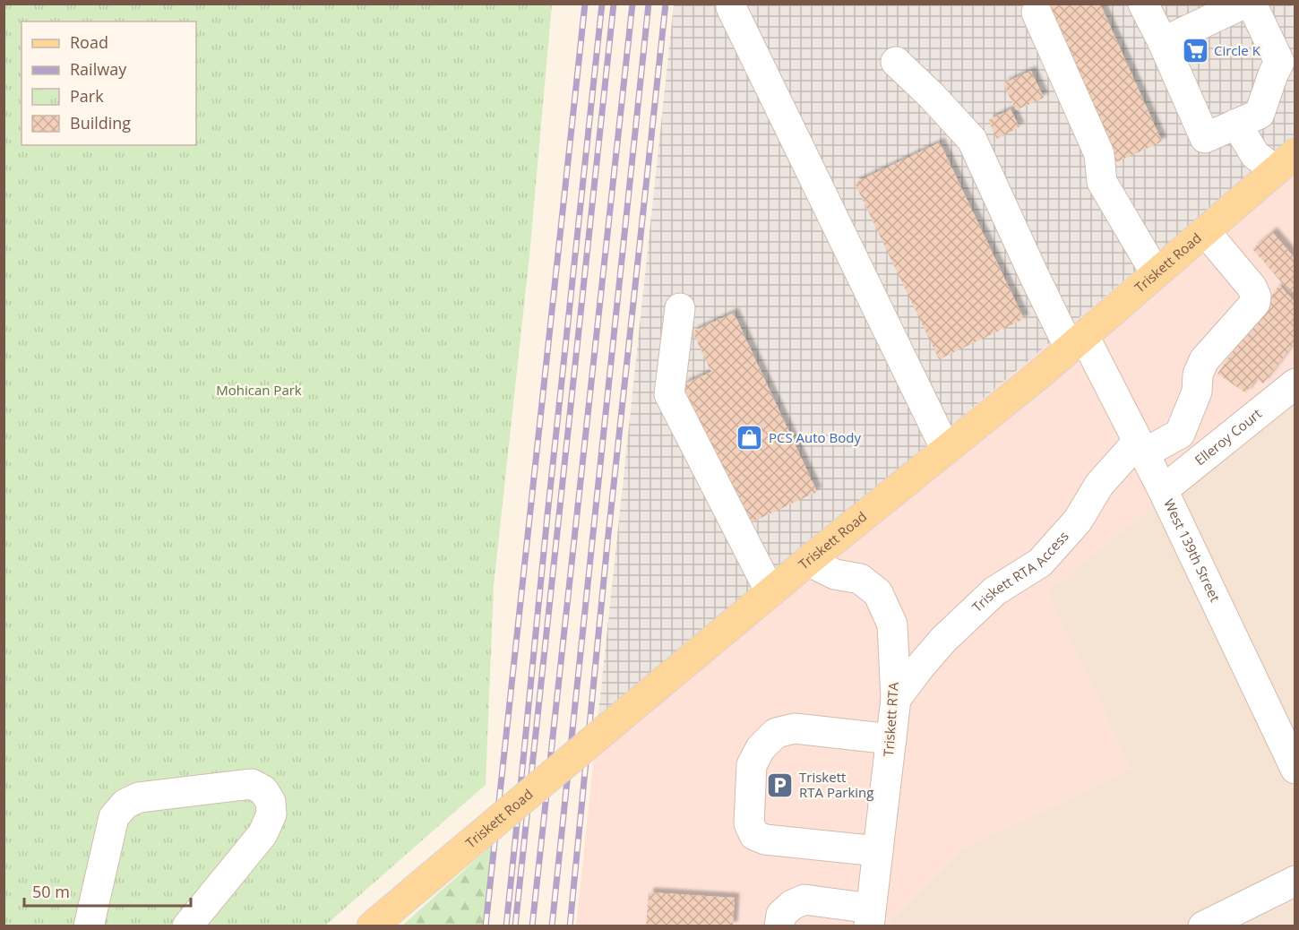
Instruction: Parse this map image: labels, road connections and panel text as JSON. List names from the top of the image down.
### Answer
{
  "streets": {
    "main road": ["Triskett Road"],
    "street": [
      "Elleroy Court",
      "West 139th Street",
      "Triskett RTA Access",
      "Triskett RTA"
    ]
  },
  "crossings": [
    ["Triskett Road", "West 139th Street"],
    ["Triskett Road", "Triskett RTA Access"],
    ["Triskett Road", "Triskett RTA"],
    ["Elleroy Court", "West 139th Street"],
    ["West 139th Street", "Triskett RTA Access"],
    ["Triskett RTA Access", "Triskett RTA"]
  ],
  "parks": ["Mohican Park"],
  "places": {
    "supermarket": ["Circle K"],
    "shop": ["PCS Auto Body"],
    "parking": ["Triskett RTA Parking"]
  },
  "legend": [
    "Road",
    "Railway",
    "Park",
    "Building"
  ],
  "scale_bar": "50 m"
}
